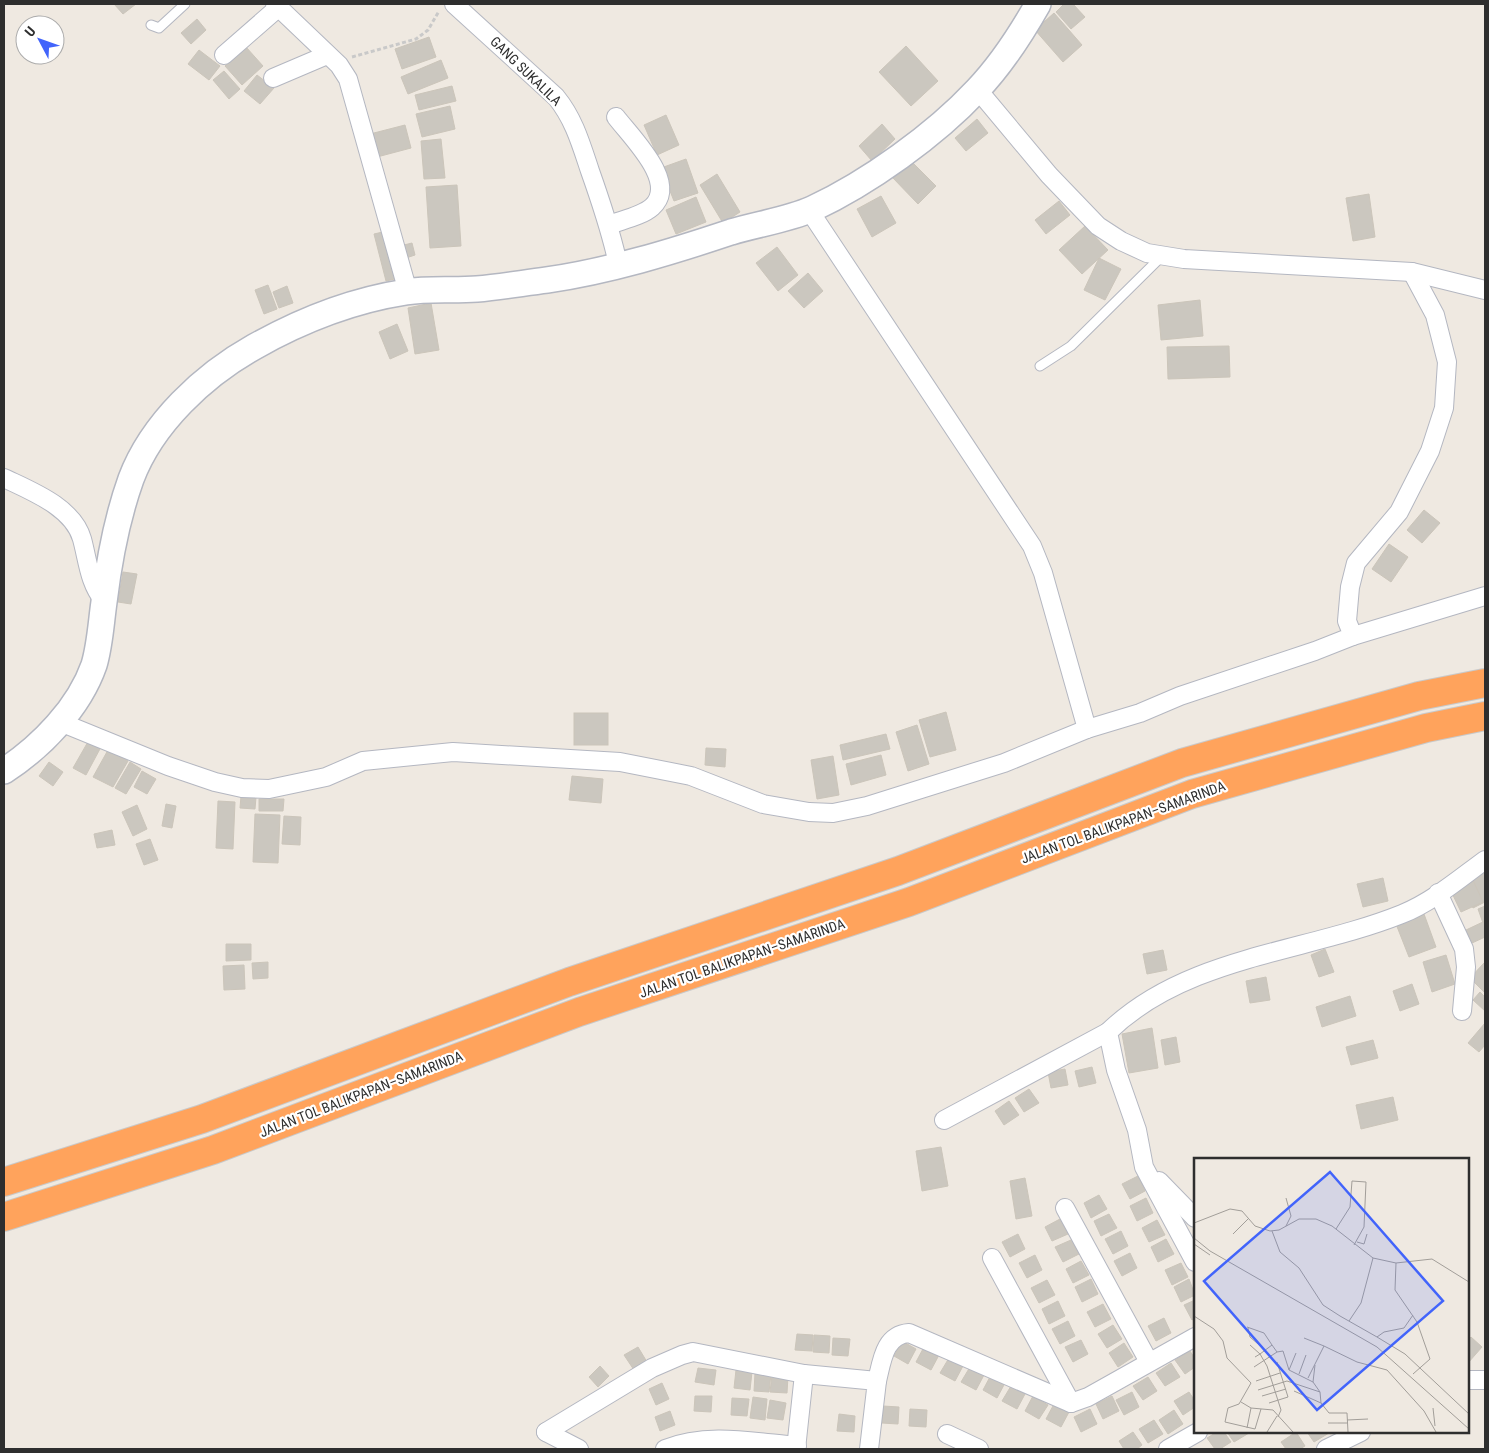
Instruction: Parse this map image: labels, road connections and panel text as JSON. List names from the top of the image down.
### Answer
{
  "streets": {
    "highway": ["JALAN TOL BALIKPAPAN–SAMARINDA"],
    "street": ["GANG SUKALILA"]
  },
  "north": "top left"
}
